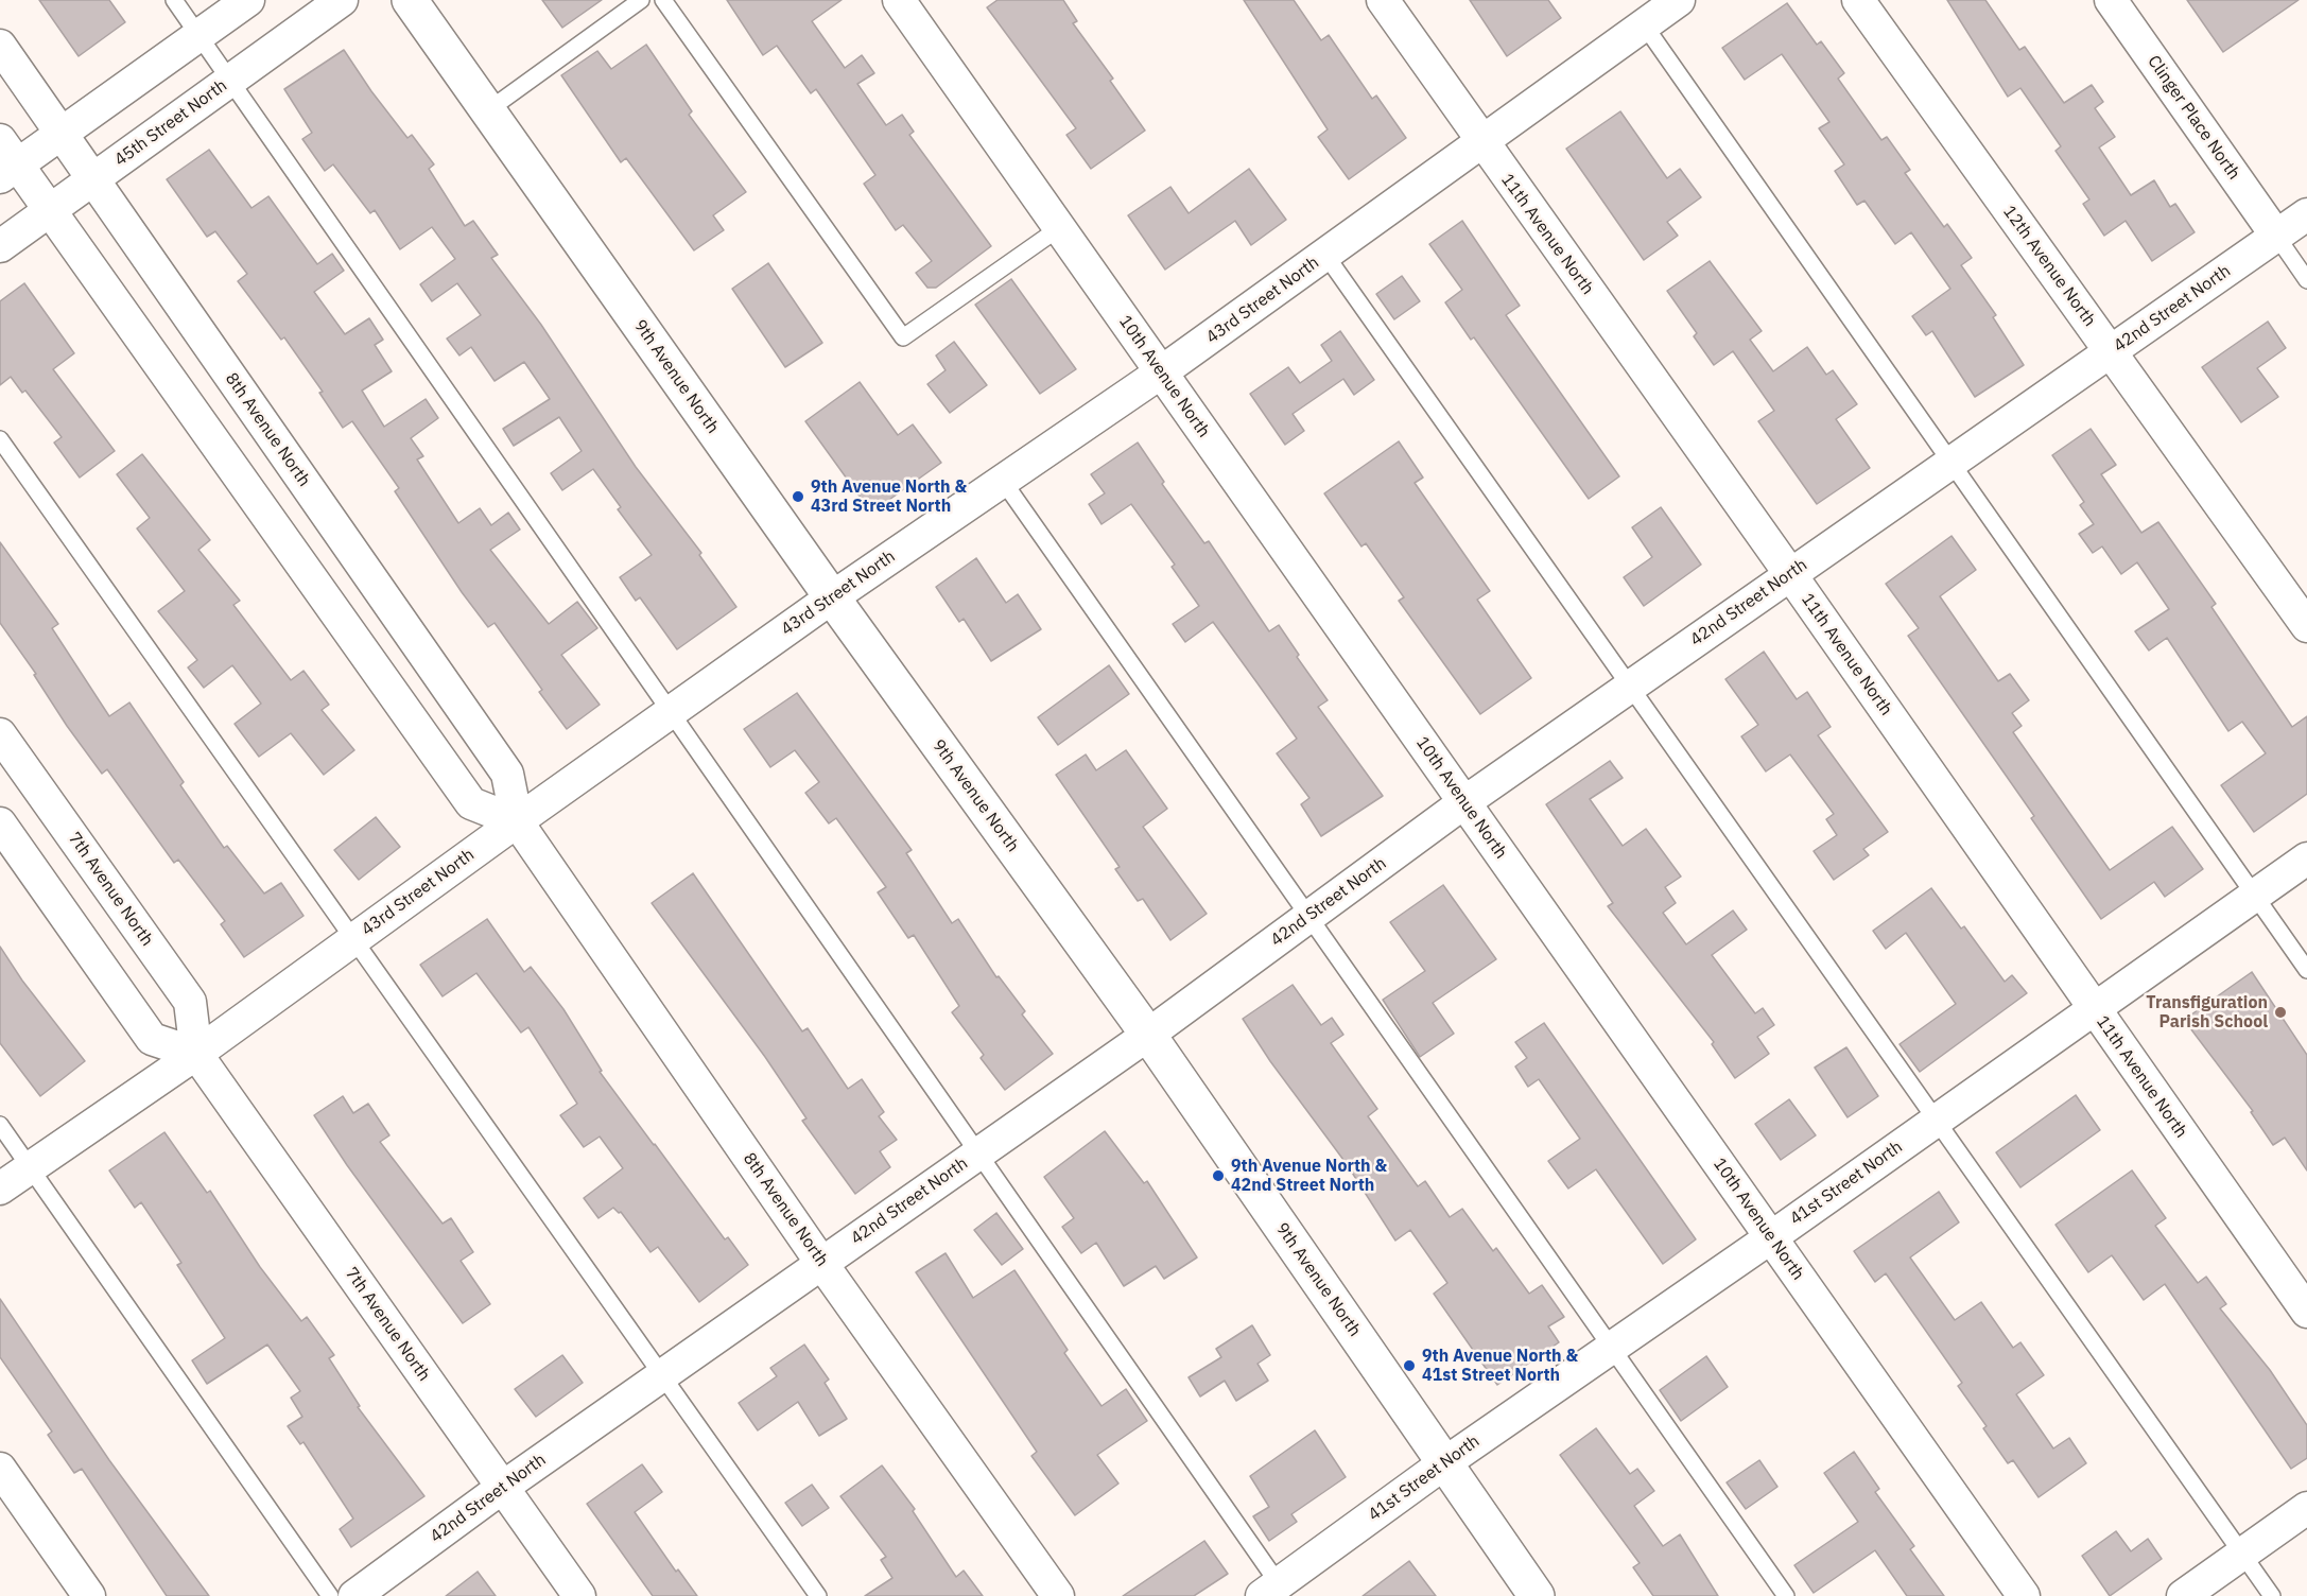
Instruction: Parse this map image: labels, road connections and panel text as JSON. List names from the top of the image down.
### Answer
{
  "streets": {
    "street": [
      "Clinger Place North",
      "45th Street North",
      "11th Avenue North",
      "12th Avenue North",
      "43rd Street North",
      "42nd Street North",
      "9th Avenue North",
      "10th Avenue North",
      "8th Avenue North",
      "7th Avenue North",
      "41st Street North"
    ]
  },
  "crossings": [
    ["Clinger Place North", "42nd Street North"],
    ["45th Street North", "8th Avenue North"],
    ["11th Avenue North", "43rd Street North"],
    ["11th Avenue North", "42nd Street North"],
    ["11th Avenue North", "41st Street North"],
    ["12th Avenue North", "42nd Street North"],
    ["43rd Street North", "9th Avenue North"],
    ["43rd Street North", "10th Avenue North"],
    ["43rd Street North", "8th Avenue North"],
    ["43rd Street North", "7th Avenue North"],
    ["42nd Street North", "9th Avenue North"],
    ["42nd Street North", "10th Avenue North"],
    ["42nd Street North", "8th Avenue North"],
    ["42nd Street North", "7th Avenue North"],
    ["9th Avenue North", "41st Street North"],
    ["10th Avenue North", "41st Street North"]
  ],
  "places": [
    "9th Avenue North & 43rd Street North",
    "Transfiguration Parish School",
    "9th Avenue North & 42nd Street North",
    "9th Avenue North & 41st Street North"
  ]
}
